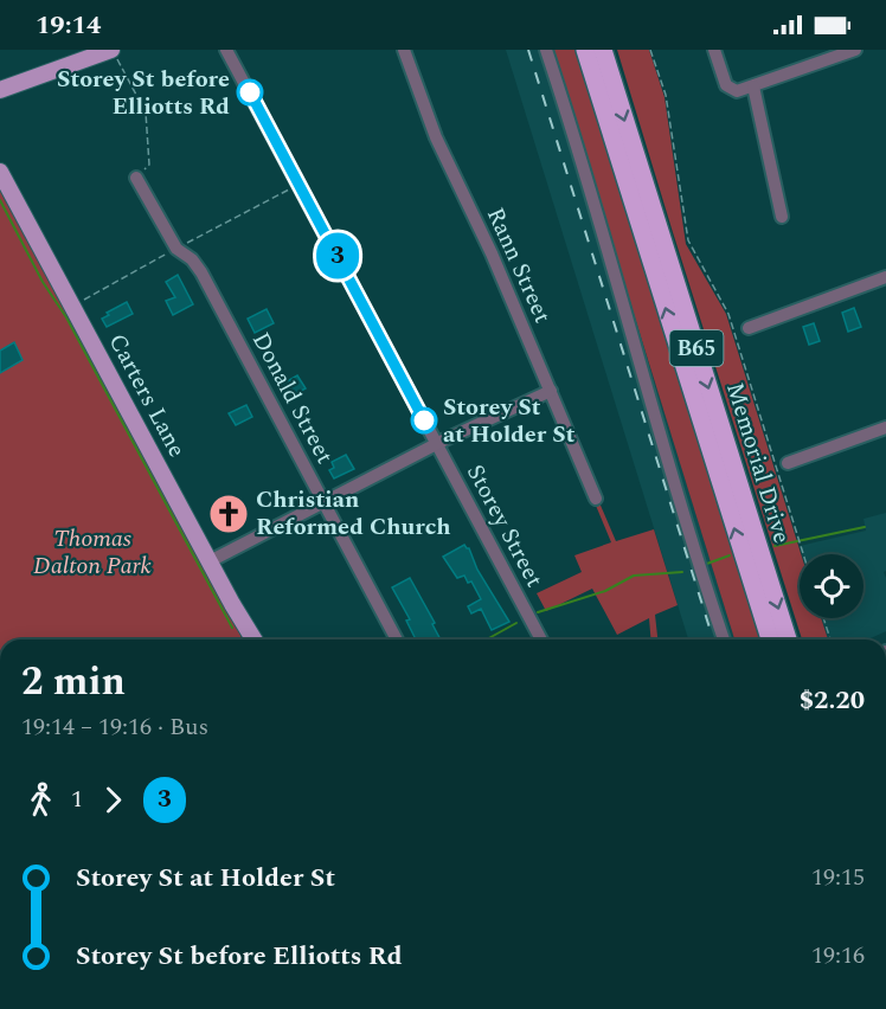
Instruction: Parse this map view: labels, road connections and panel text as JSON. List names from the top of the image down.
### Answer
{
  "streets": {
    "highway": ["B65", "Memorial Drive"],
    "main road": ["Carters Lane"],
    "street": ["Rann Street", "Donald Street", "Storey Street"]
  },
  "parks": ["Thomas Dalton Park"],
  "places": {
    "other": ["Storey St before Elliotts Rd", "Storey St at Holder St"],
    "church": ["Christian Reformed Church"]
  },
  "lines": ["bus line 3"],
  "page": {
    "status": "19:14",
    "on_map": "3",
    "heading": ["2 min", "19:14 – 19:16 · Bus", "$2.20"],
    "legs": ["1", "3"],
    "list": [
      {
        "name": "Storey St at Holder St",
        "value": "19:15"
      },
      {
        "name": "Storey St before Elliotts Rd",
        "value": "19:16"
      }
    ]
  }
}
